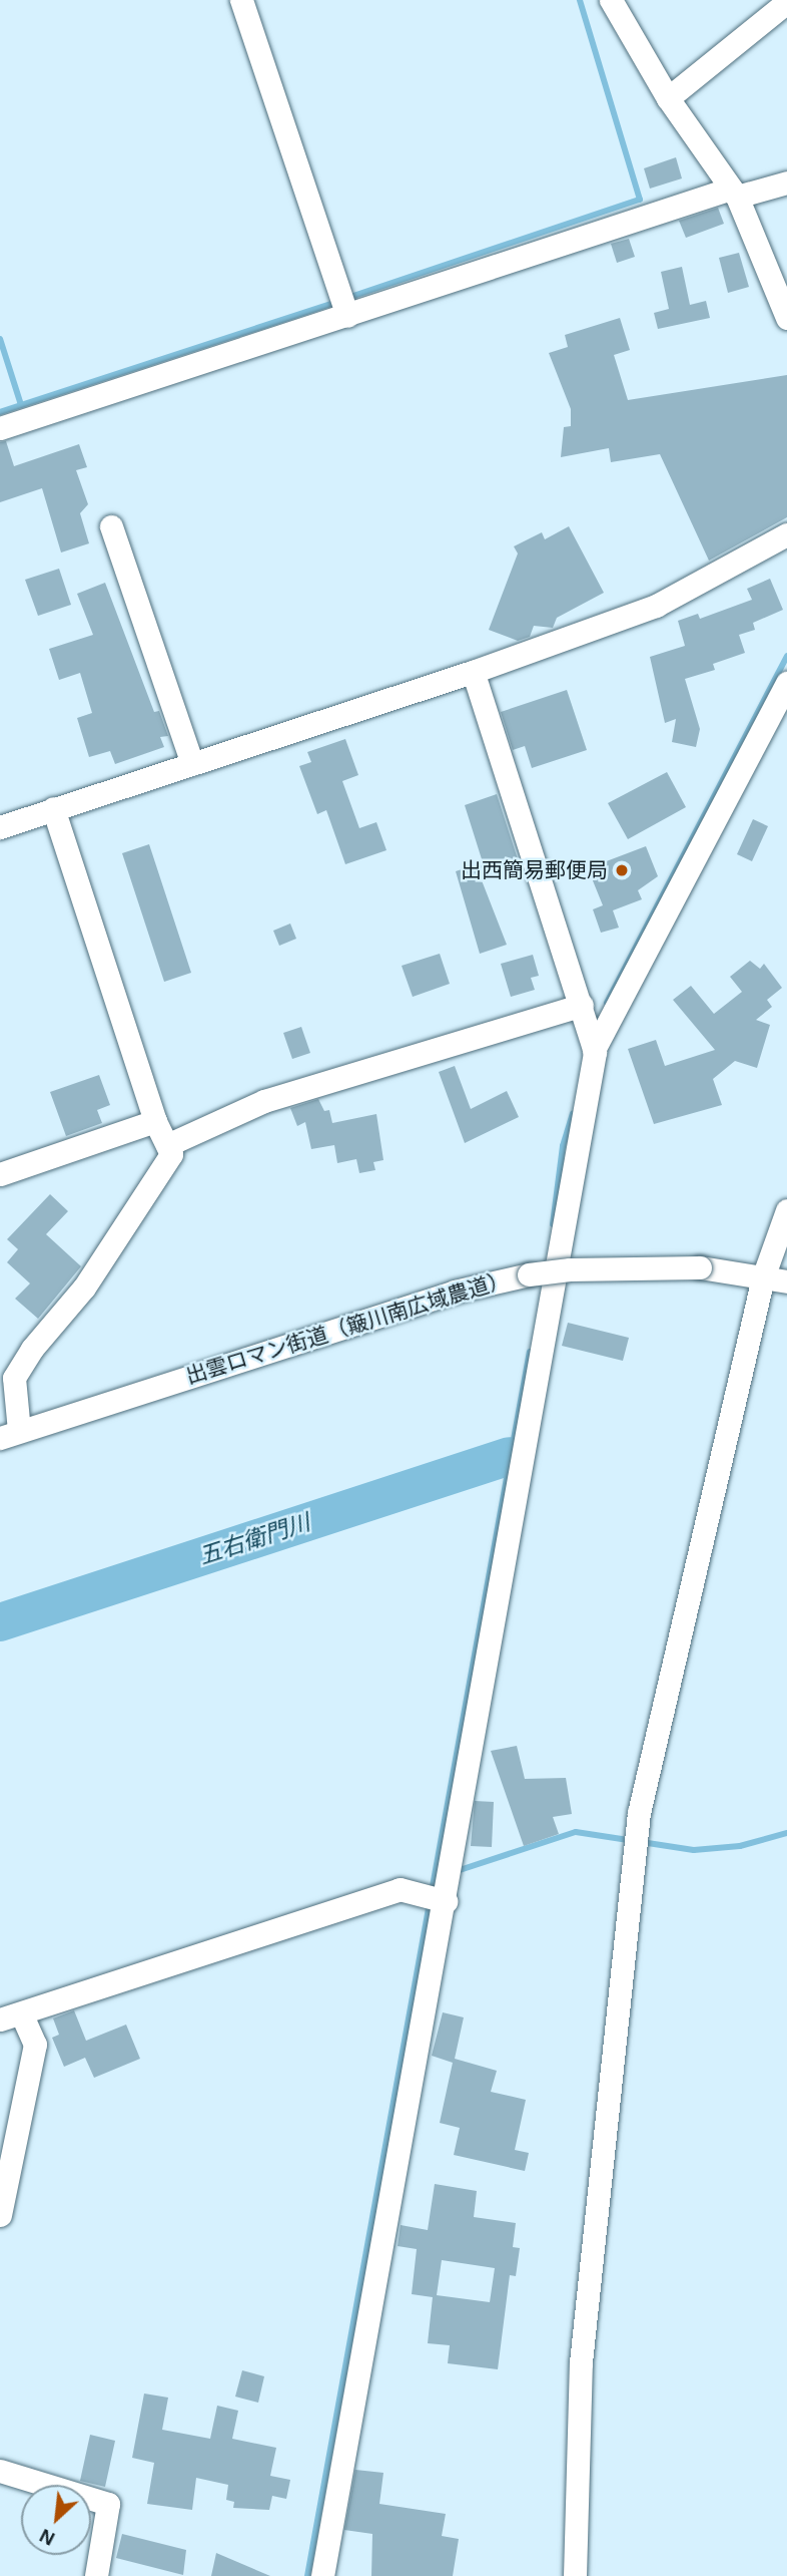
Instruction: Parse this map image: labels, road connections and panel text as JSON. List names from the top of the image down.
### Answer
{
  "streets": {
    "street": ["出雲ロマン街道（簸川南広域農道）"]
  },
  "water": ["五右衛門川"],
  "places": ["出西簡易郵便局"],
  "north": "bottom left"
}
